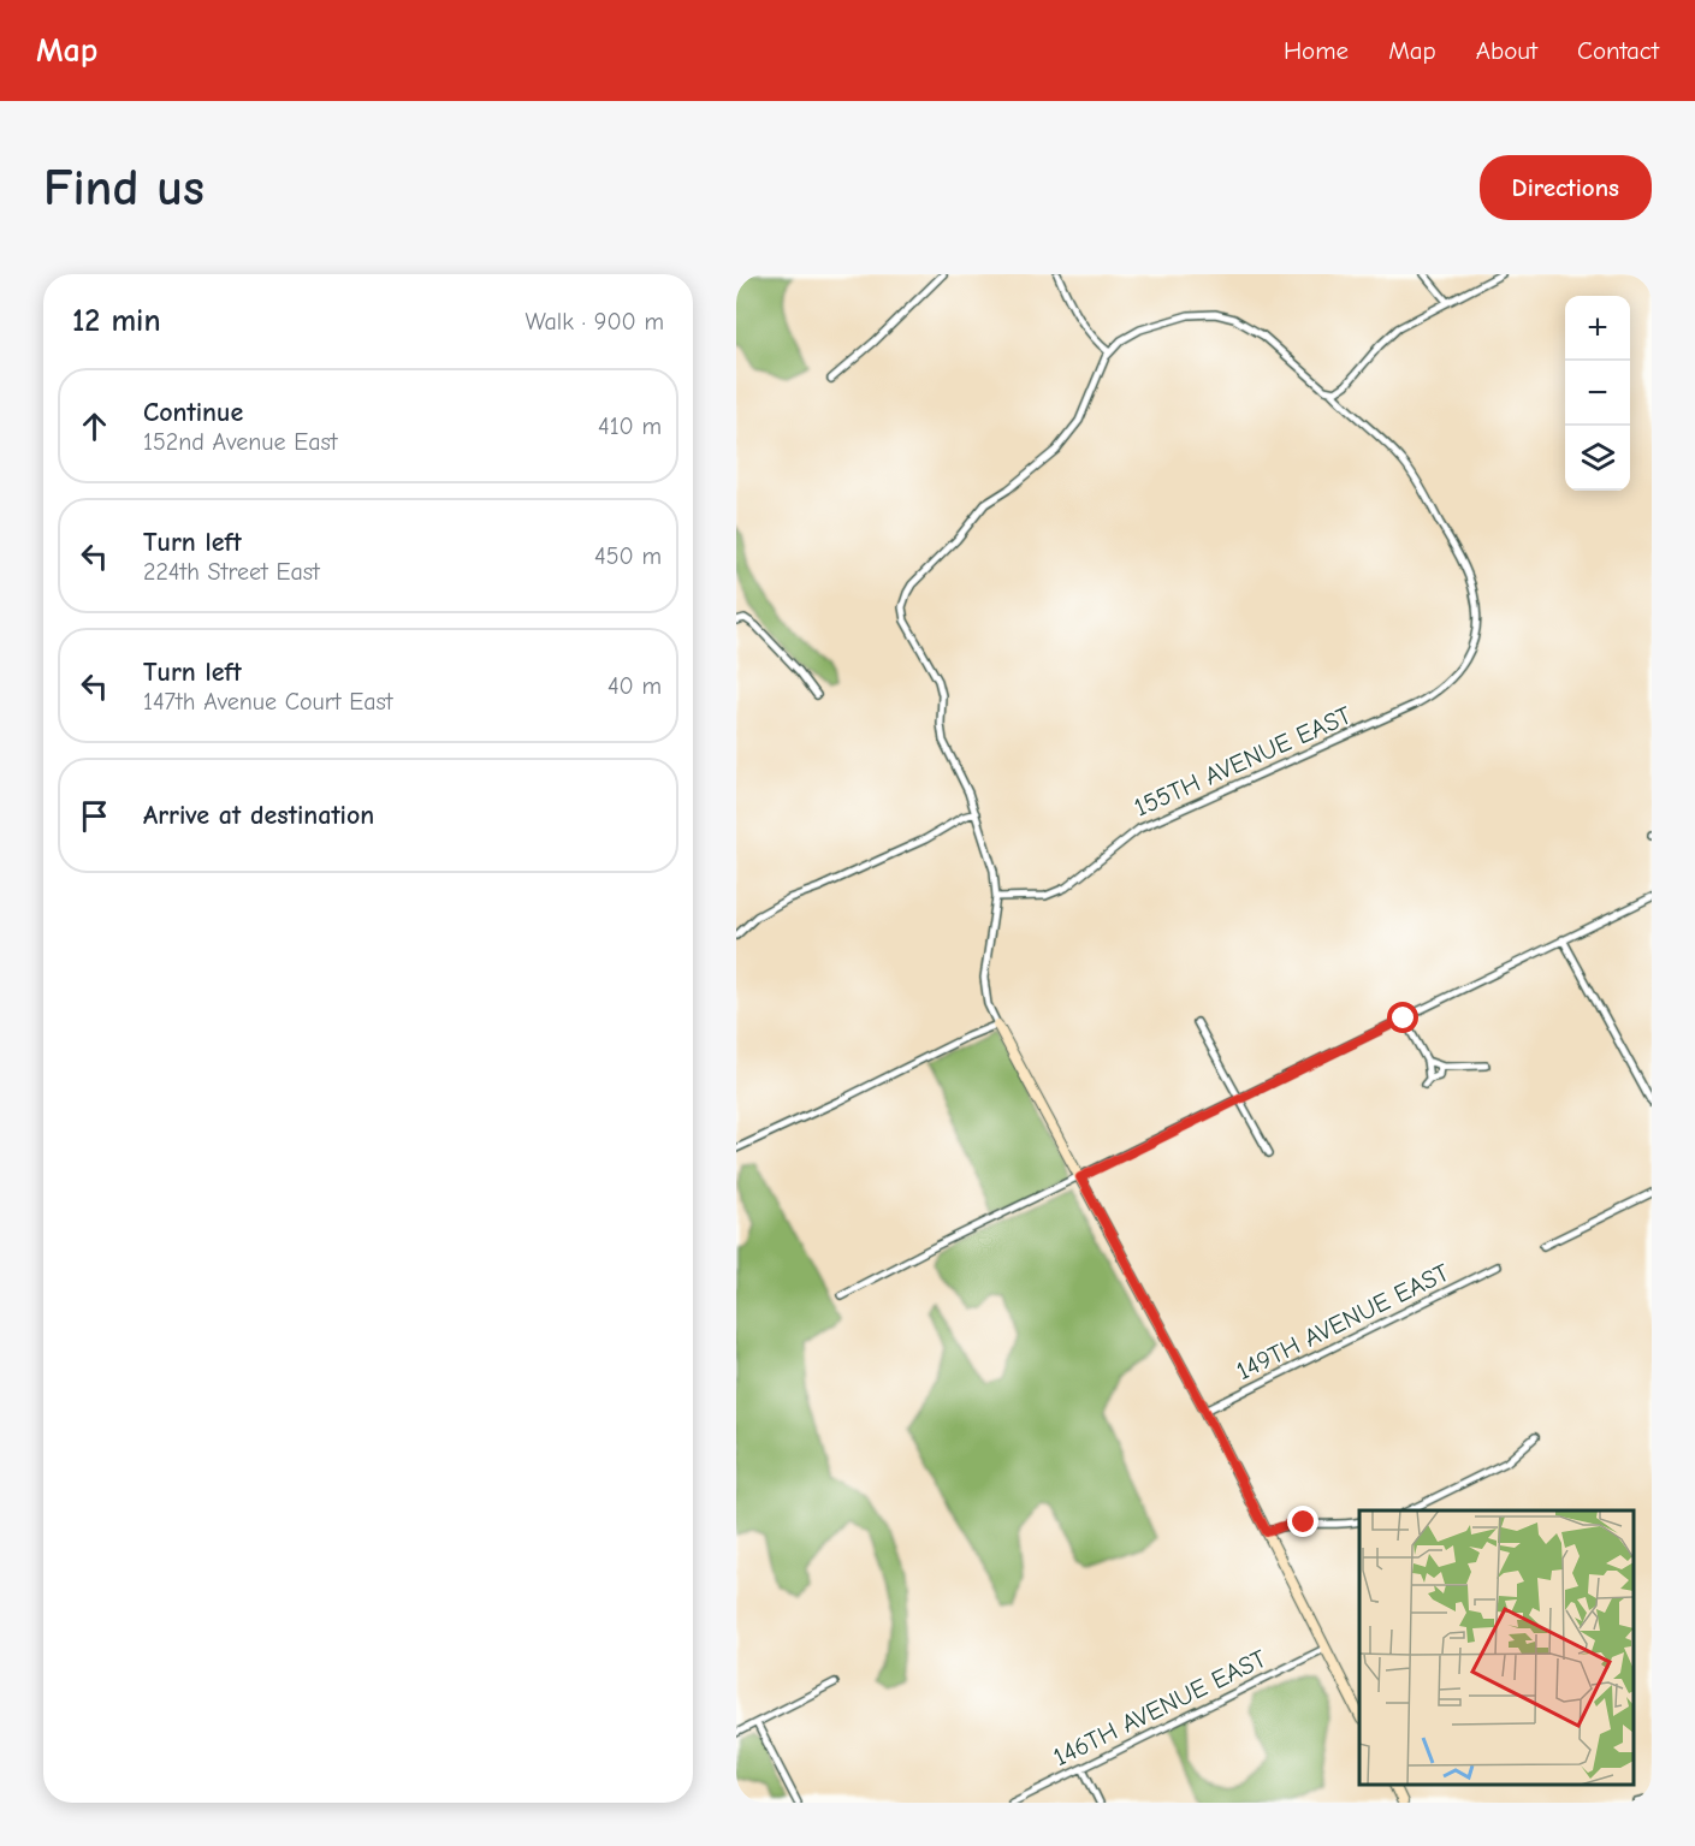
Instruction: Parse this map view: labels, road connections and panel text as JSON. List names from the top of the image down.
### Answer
{
  "streets": {
    "street": ["155TH AVENUE EAST", "149TH AVENUE EAST", "146TH AVENUE EAST"]
  },
  "page": {
    "header": "Map",
    "nav": [
      "Home",
      "Map",
      "About",
      "Contact"
    ],
    "buttons": "Directions",
    "title": "Find us",
    "heading": ["12 min", "Walk · 900 m"],
    "map_buttons": ["+", "−"],
    "list": [
      ["Continue", "152nd Avenue East", "410 m"],
      ["Turn left", "224th Street East", "450 m"],
      ["Turn left", "147th Avenue Court East", "40 m"],
      "Arrive at destination"
    ]
  }
}
